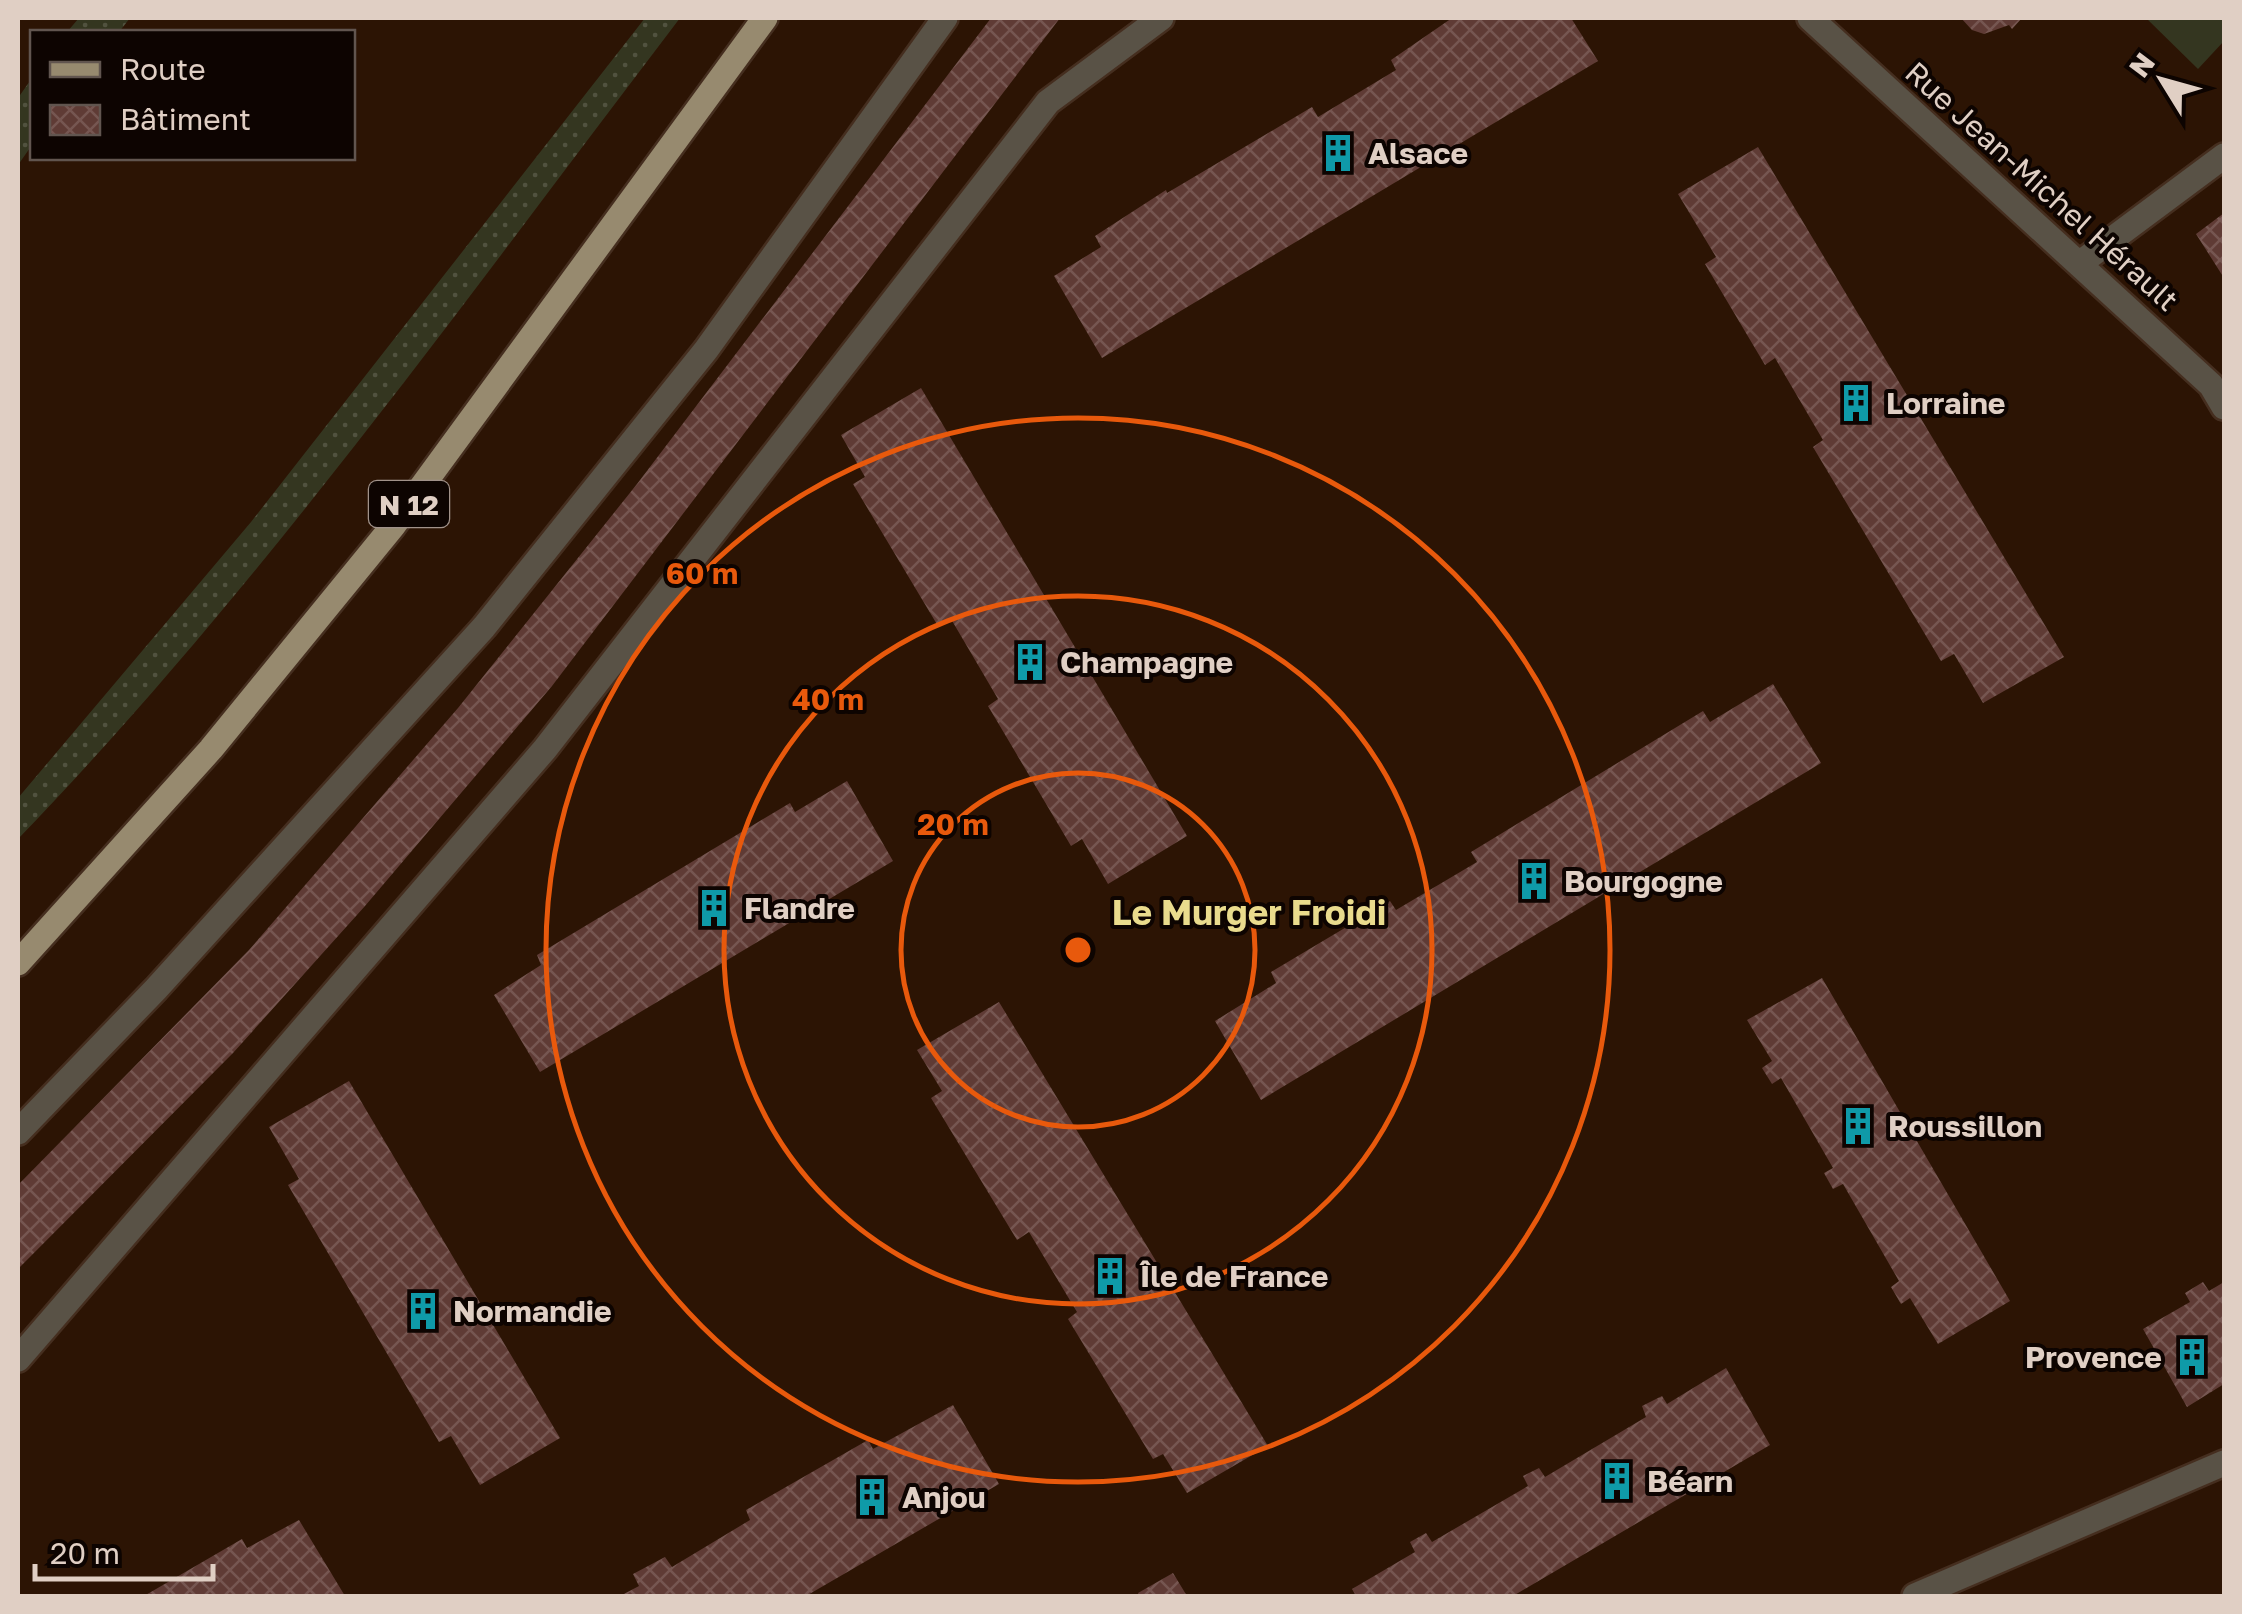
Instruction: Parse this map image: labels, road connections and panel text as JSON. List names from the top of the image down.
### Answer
{
  "streets": {
    "main road": ["N 12"],
    "street": ["Rue Jean-Michel Hérault"]
  },
  "districts": ["Le Murger Froidi"],
  "places": {
    "building": [
      "Alsace",
      "Lorraine",
      "Champagne",
      "Bourgogne",
      "Flandre",
      "Roussillon",
      "Île de France",
      "Normandie",
      "Provence",
      "Béarn",
      "Anjou"
    ]
  },
  "legend": ["Route", "Bâtiment"],
  "scale_bar": "20 m",
  "north": "top left",
  "rings": ["60 m", "40 m", "20 m"]
}
